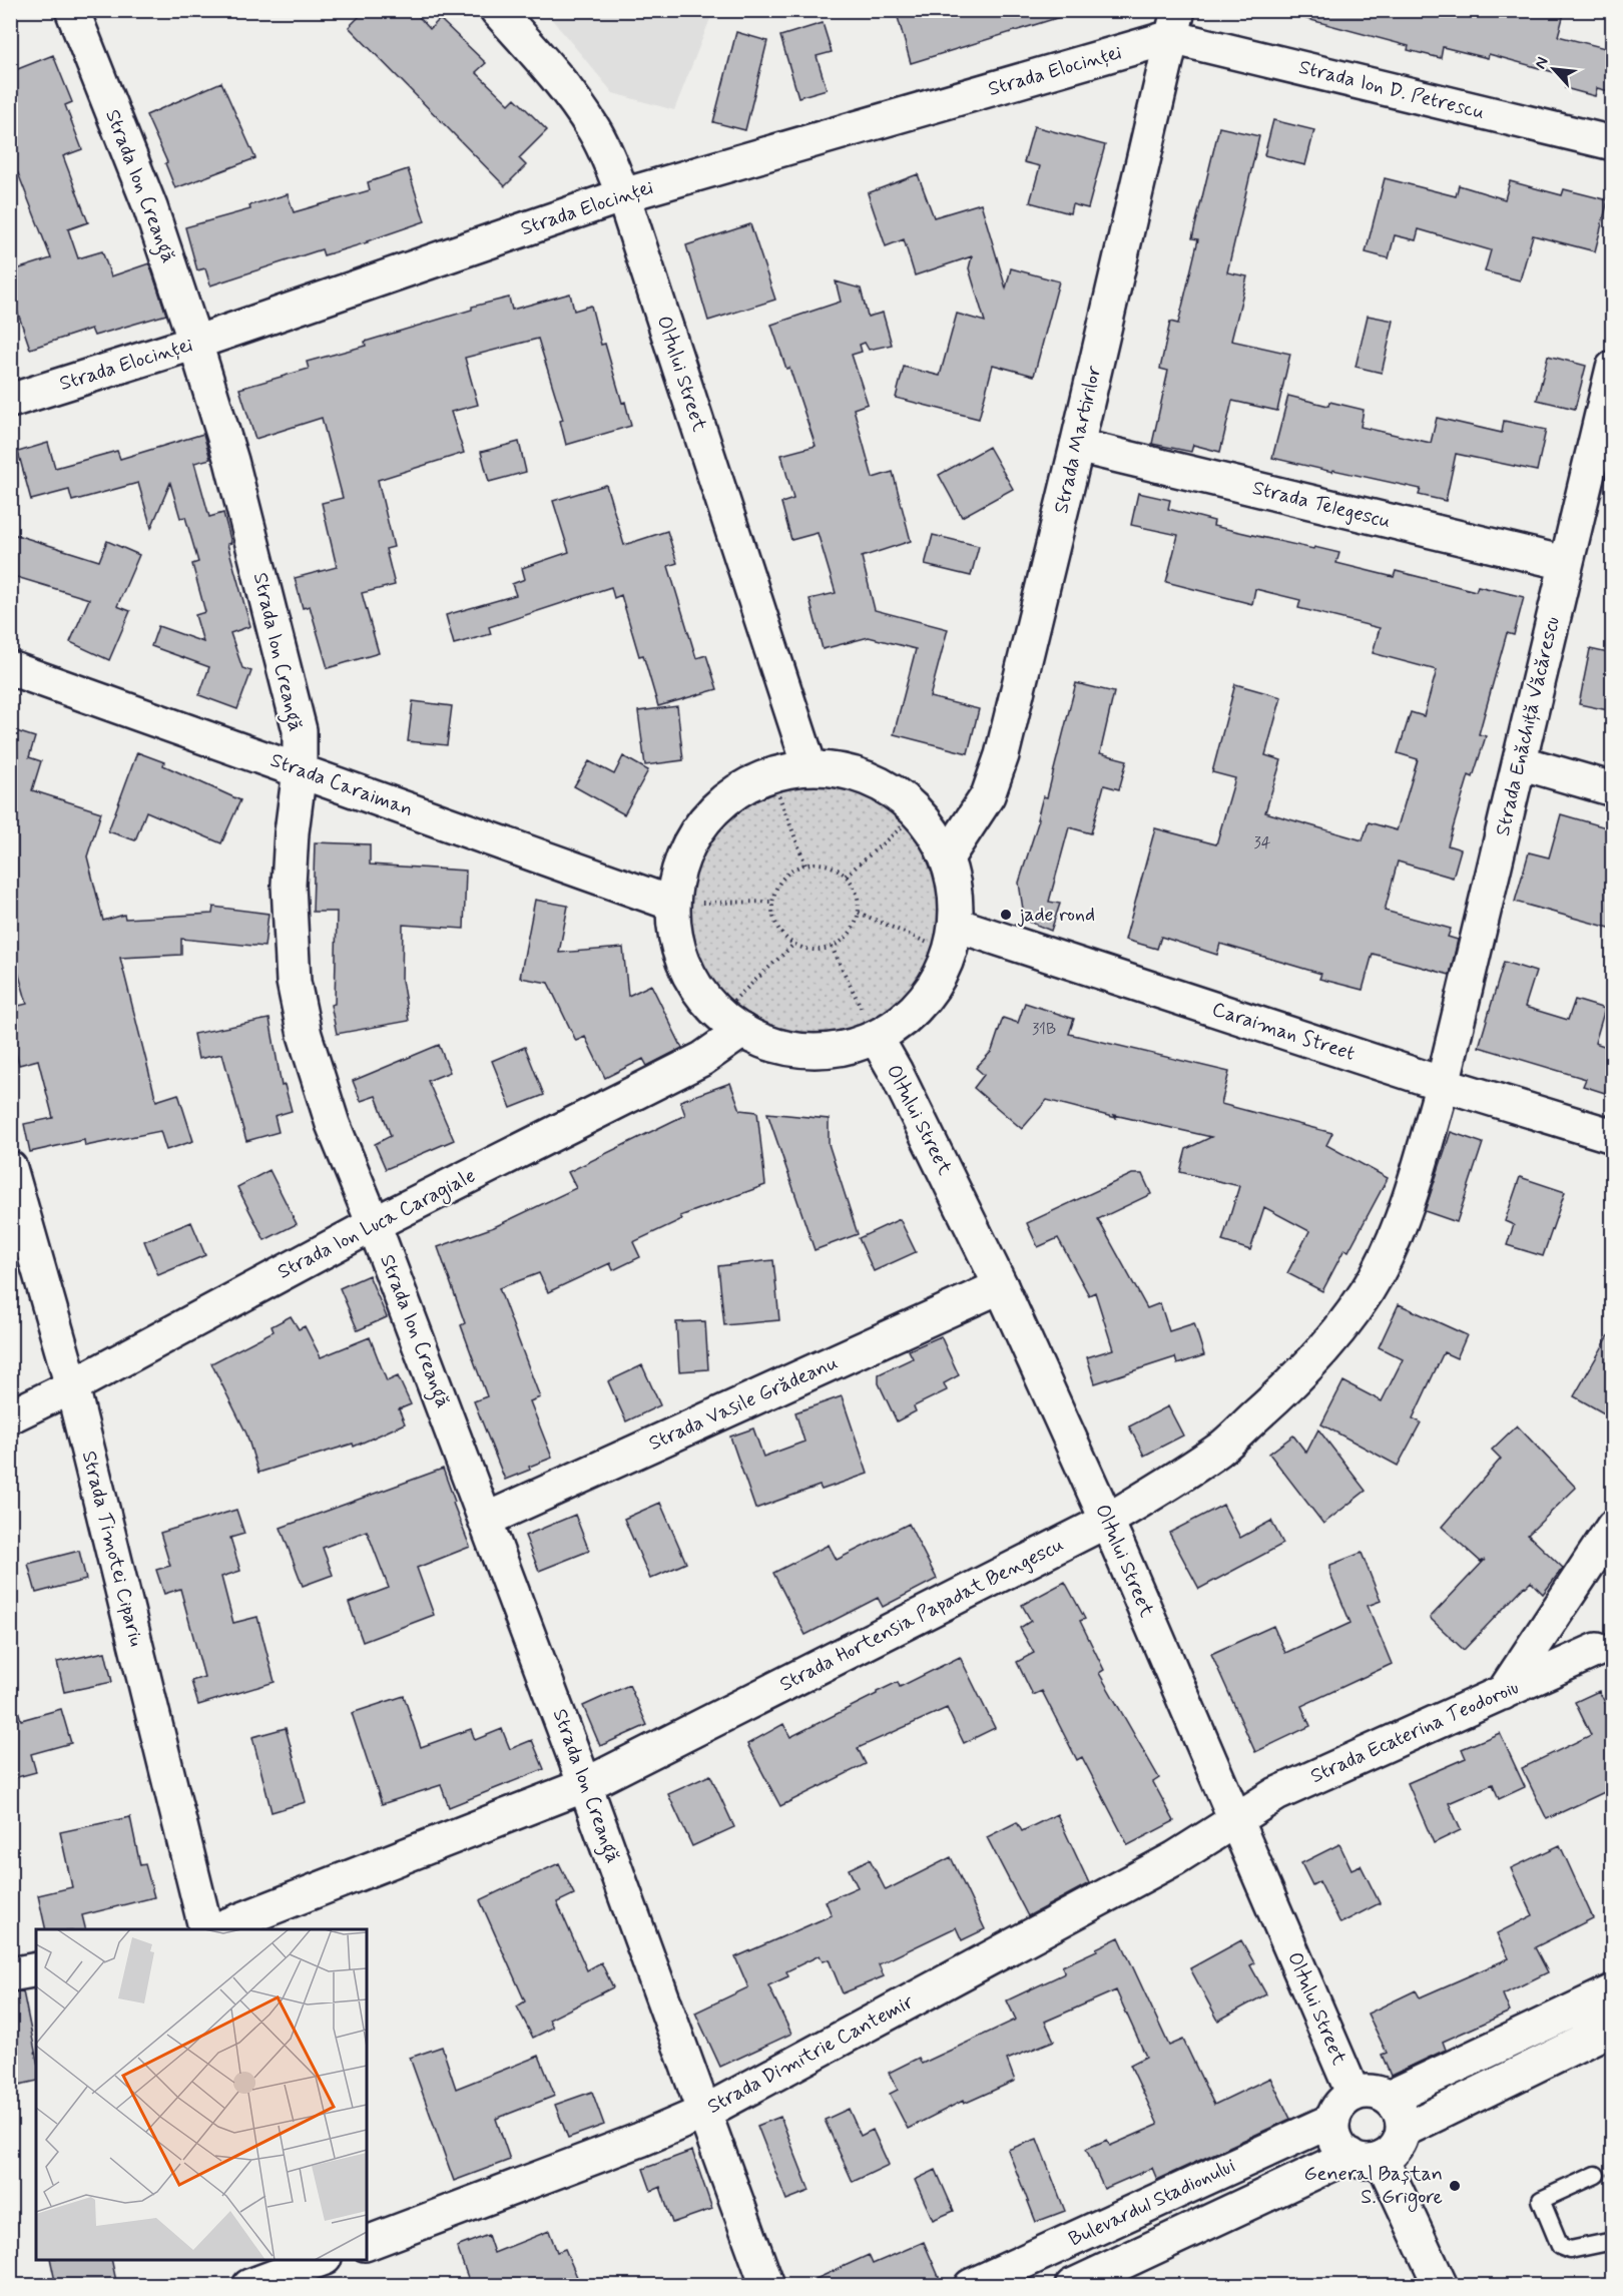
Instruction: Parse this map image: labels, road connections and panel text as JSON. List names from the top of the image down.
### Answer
{
  "streets": {
    "street": [
      "Strada Elocinței",
      "Strada Ion D. Petrescu",
      "Strada Ion Creangă",
      "Oltului Street",
      "Strada Martirilor",
      "Strada Telegescu",
      "Strada Enăchiță Văcărescu",
      "Strada Caraiman",
      "Caraiman Street",
      "Strada Ion Luca Caragiale",
      "Strada Vasile Grădeanu",
      "Strada Timotei Cipariu",
      "Strada Hortensia Papadat Bengescu",
      "Strada Ecaterina Teodoroiu",
      "Strada Dimitrie Cantemir",
      "Bulevardul Stadionului"
    ]
  },
  "crossings": [
    ["Strada Elocinței", "Strada Ion D. Petrescu"],
    ["Strada Elocinței", "Strada Ion Creangă"],
    ["Strada Elocinței", "Oltului Street"],
    ["Strada Elocinței", "Strada Martirilor"],
    ["Strada Ion D. Petrescu", "Strada Martirilor"],
    ["Strada Ion Creangă", "Strada Caraiman"],
    ["Strada Ion Creangă", "Strada Ion Luca Caragiale"],
    ["Strada Ion Creangă", "Strada Vasile Grădeanu"],
    ["Strada Ion Creangă", "Strada Hortensia Papadat Bengescu"],
    ["Strada Ion Creangă", "Strada Dimitrie Cantemir"],
    ["Oltului Street", "Strada Vasile Grădeanu"],
    ["Oltului Street", "Strada Hortensia Papadat Bengescu"],
    ["Oltului Street", "Strada Ecaterina Teodoroiu"],
    ["Oltului Street", "Strada Dimitrie Cantemir"],
    ["Oltului Street", "Bulevardul Stadionului"],
    ["Strada Martirilor", "Strada Telegescu"],
    ["Strada Telegescu", "Strada Enăchiță Văcărescu"],
    ["Strada Enăchiță Văcărescu", "Caraiman Street"],
    ["Strada Enăchiță Văcărescu", "Strada Hortensia Papadat Bengescu"],
    ["Caraiman Street", "Strada Hortensia Papadat Bengescu"],
    ["Strada Ion Luca Caragiale", "Strada Timotei Cipariu"],
    ["Strada Ecaterina Teodoroiu", "Strada Dimitrie Cantemir"]
  ],
  "places": ["jade rond", "General Baștan S. Grigore"],
  "house_numbers": ["34", "31B"],
  "north": "top left"
}
